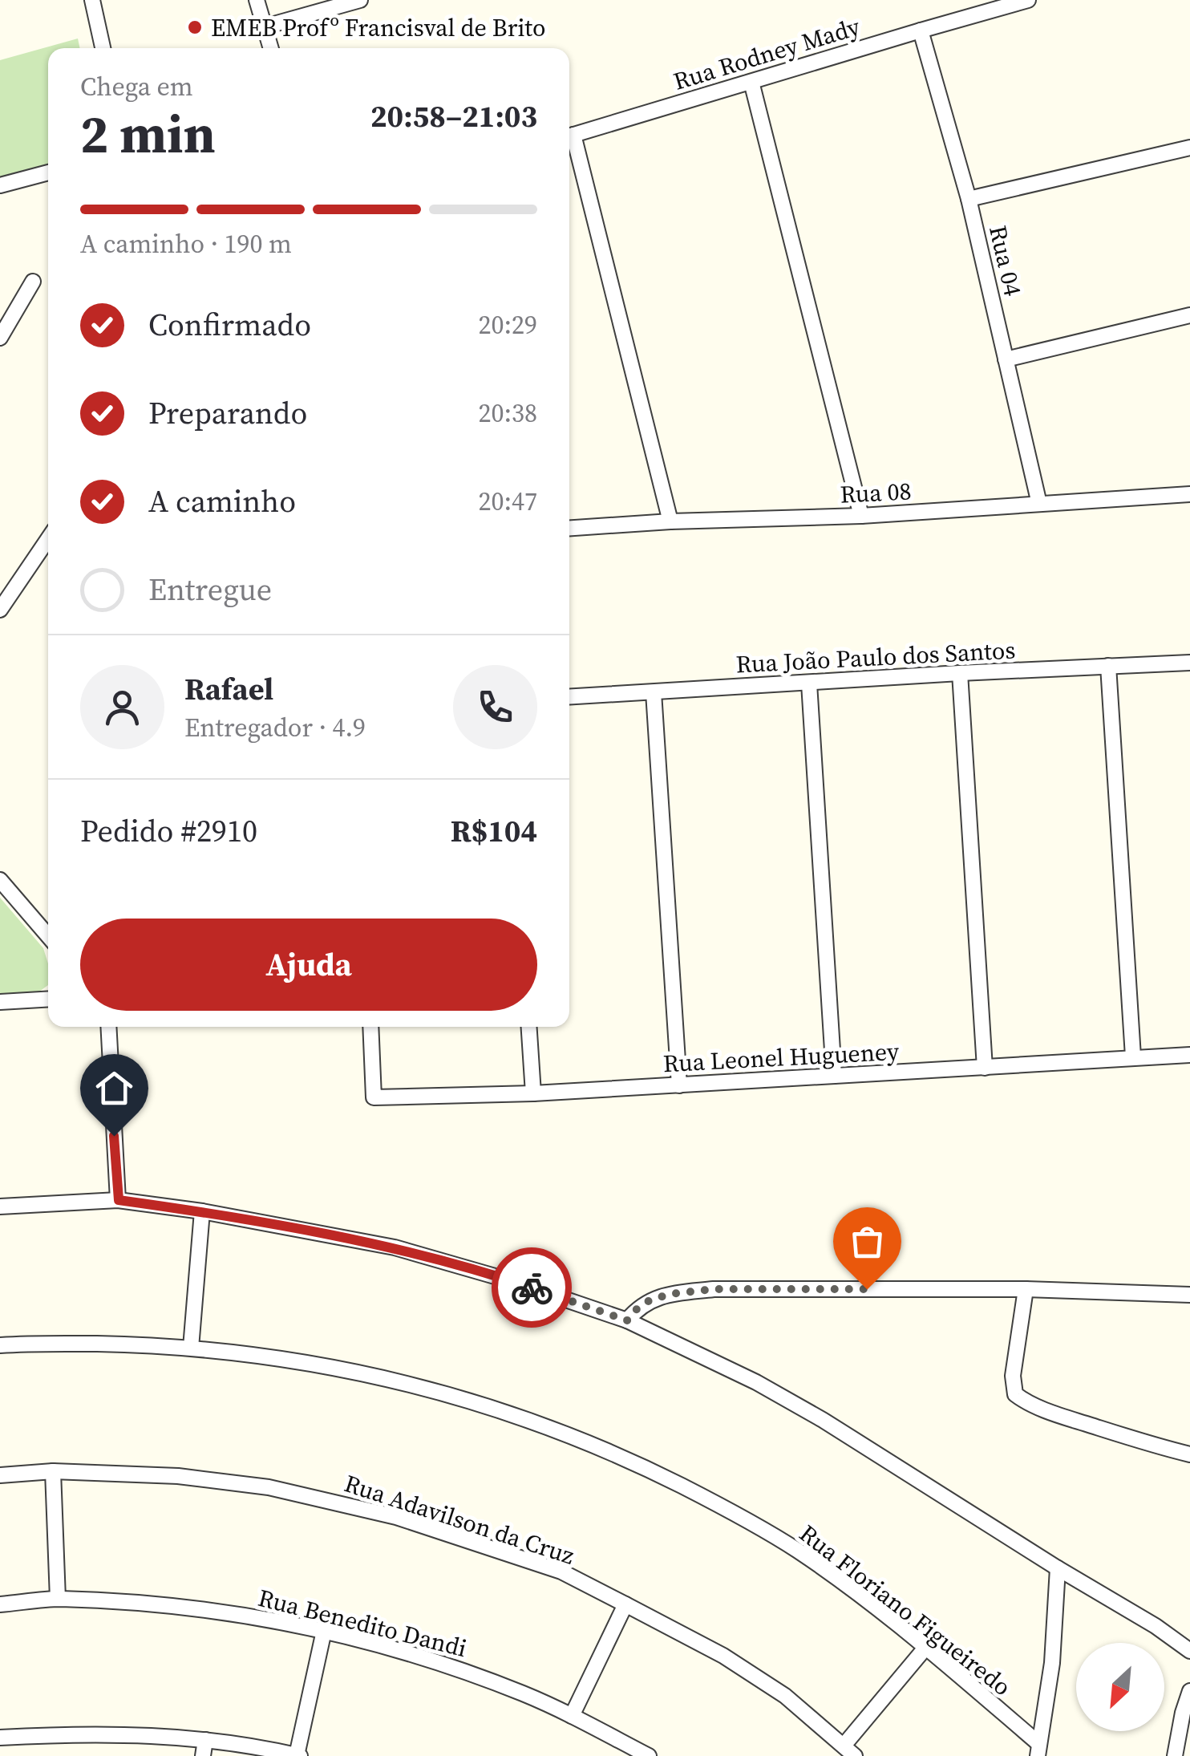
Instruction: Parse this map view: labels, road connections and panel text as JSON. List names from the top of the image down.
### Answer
{
  "streets": {
    "street": [
      "Rua Rodney Mady",
      "Rua 04",
      "Rua 08",
      "Rua João Paulo dos Santos",
      "Rua Leonel Hugueney",
      "Rua Adavilson da Cruz",
      "Rua Floriano Figueiredo",
      "Rua Benedito Dandi"
    ]
  },
  "crossings": [
    ["Rua Rodney Mady", "Rua 04"],
    ["Rua 04", "Rua 08"]
  ],
  "places": ["EMEB Profº Francisval de Brito"],
  "north": "bottom left",
  "page": {
    "heading": ["2 min", "Chega em", "20:58–21:03"],
    "panel": [
      "Rafael",
      "Entregador · 4.9",
      "Pedido #2910",
      "R$104"
    ],
    "bar": "A caminho · 190 m",
    "list": [
      ["Confirmado", "20:29"],
      ["Preparando", "20:38"],
      ["A caminho", "20:47"],
      "Entregue"
    ],
    "buttons": "Ajuda"
  }
}
